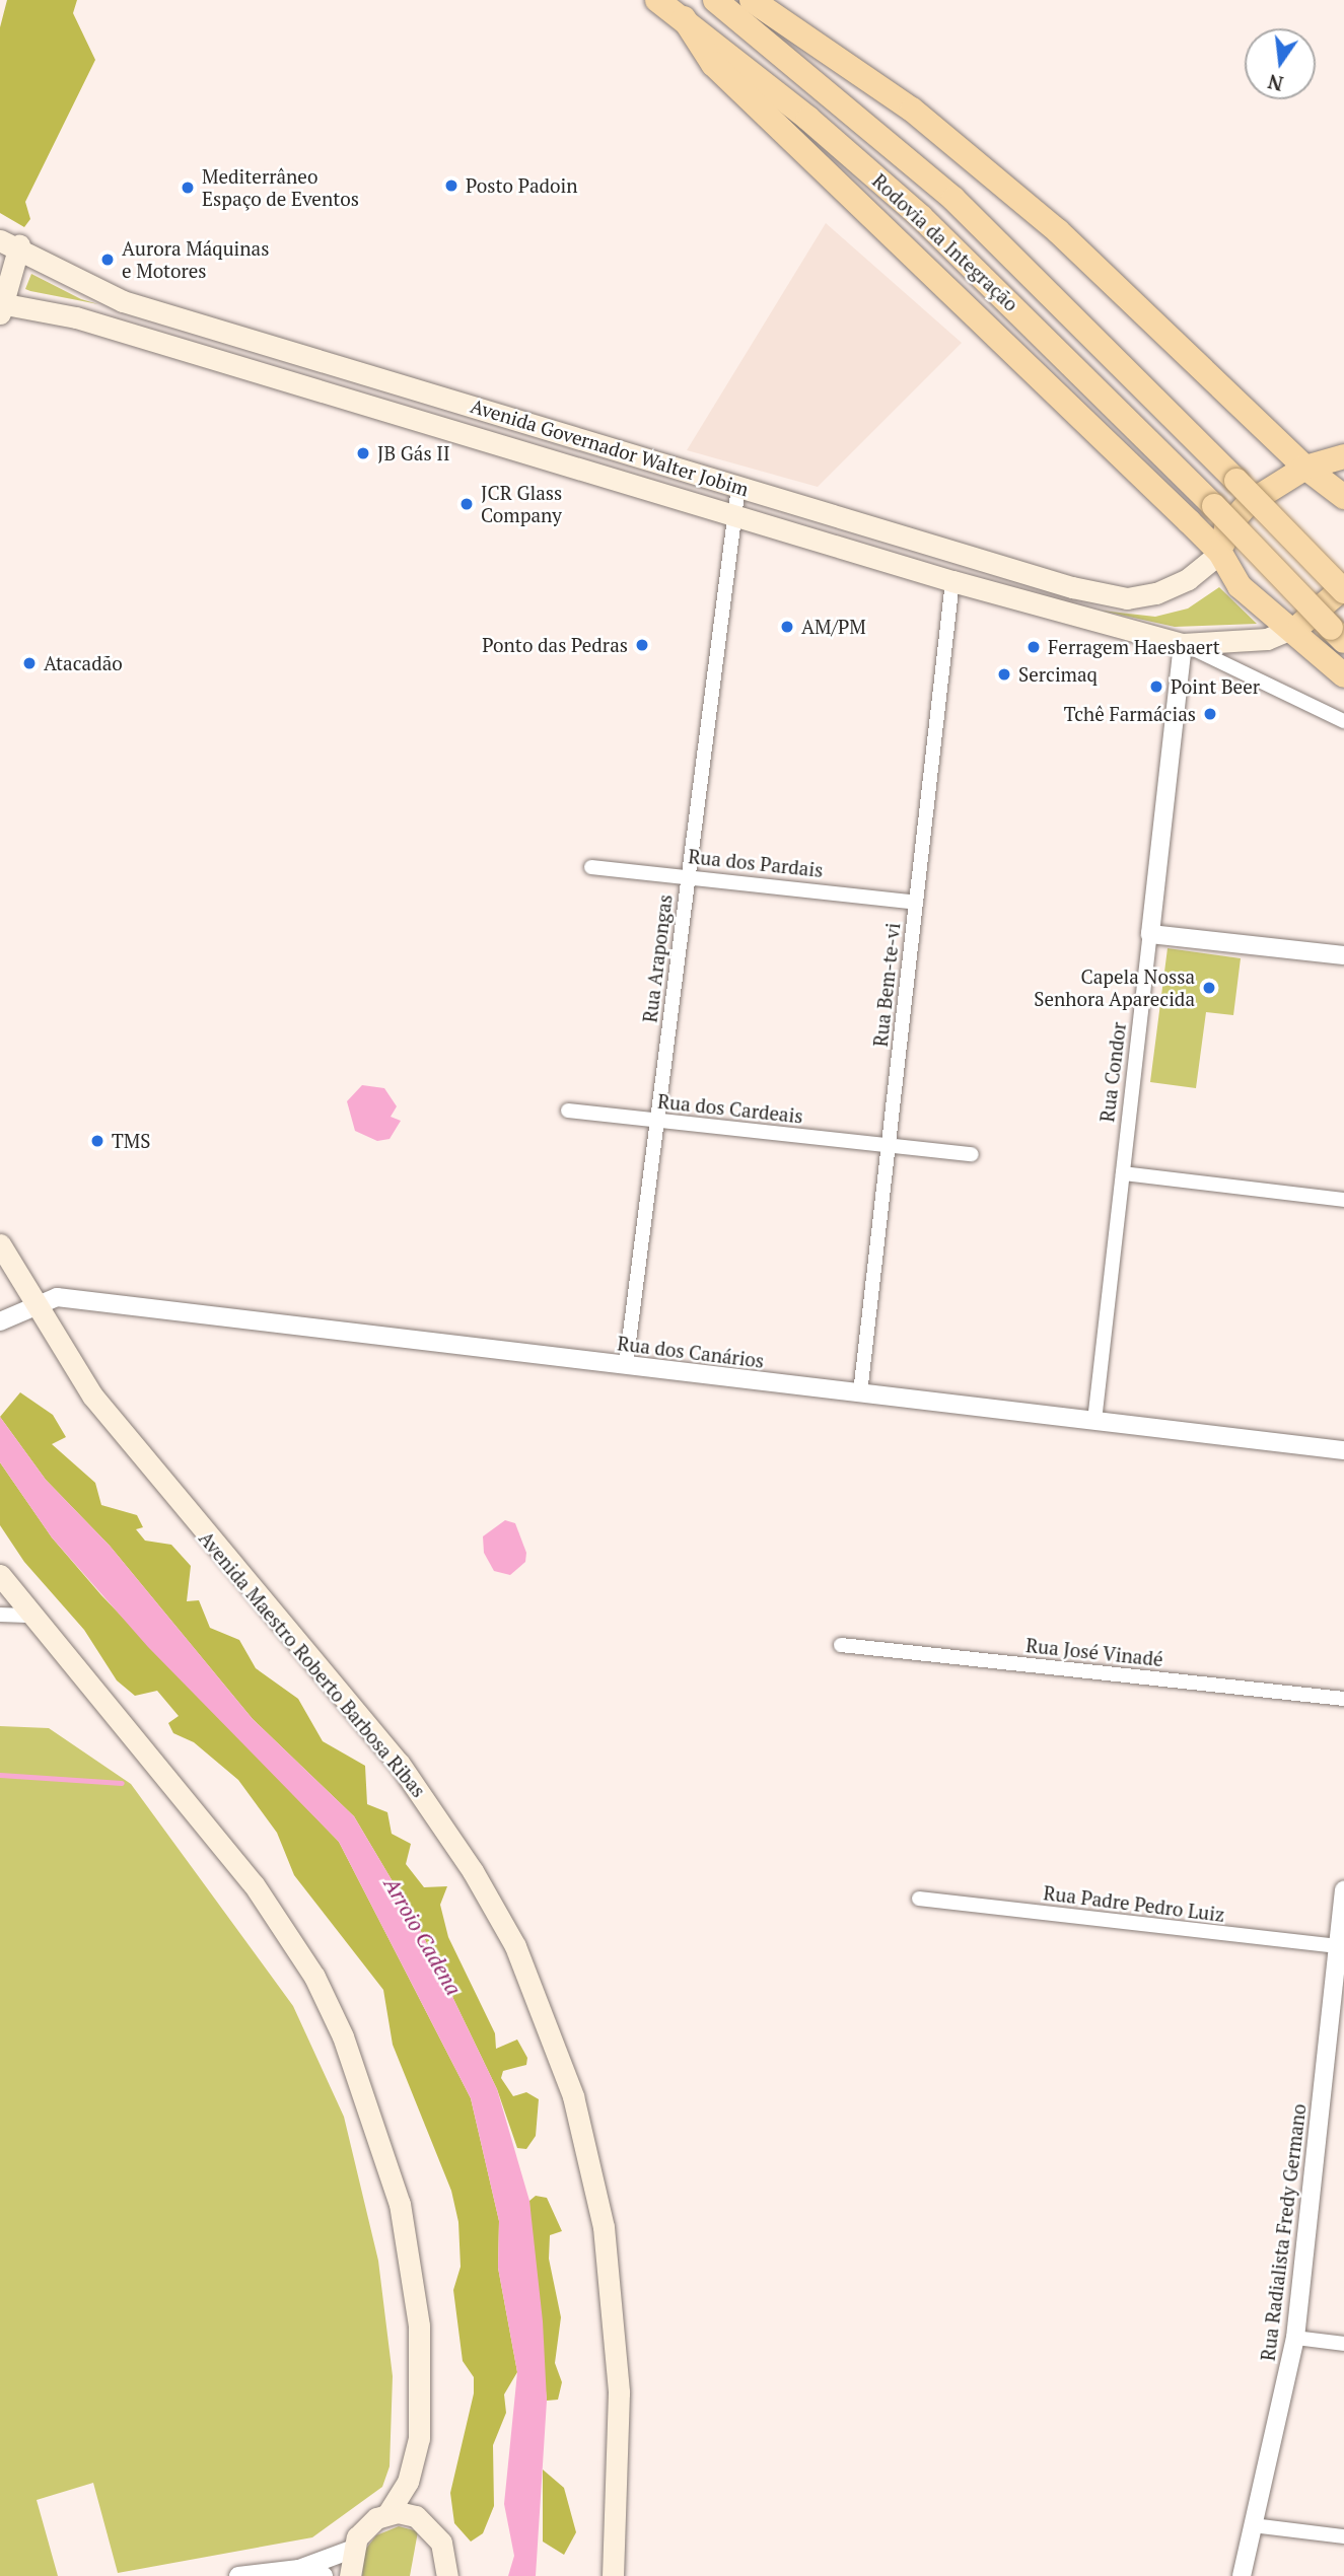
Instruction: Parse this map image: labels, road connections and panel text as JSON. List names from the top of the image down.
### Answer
{
  "streets": {
    "highway": ["Rodovia da Integração"],
    "main road": ["Avenida Governador Walter Jobim", "Avenida Maestro Roberto Barbosa Ribas"],
    "street": [
      "Rua dos Pardais",
      "Rua Arapongas",
      "Rua Bem-te-vi",
      "Rua Condor",
      "Rua dos Cardeais",
      "Rua dos Canários",
      "Rua José Vinadé",
      "Rua Padre Pedro Luiz",
      "Rua Radialista Fredy Germano"
    ]
  },
  "crossings": [
    ["Avenida Governador Walter Jobim", "Rua Arapongas"],
    ["Avenida Governador Walter Jobim", "Rua Bem-te-vi"],
    ["Avenida Governador Walter Jobim", "Rua Condor"],
    ["Rua dos Pardais", "Rua Arapongas"],
    ["Rua dos Pardais", "Rua Bem-te-vi"],
    ["Rua Arapongas", "Rua dos Cardeais"],
    ["Rua Arapongas", "Rua dos Canários"],
    ["Rua Bem-te-vi", "Rua dos Cardeais"],
    ["Rua Bem-te-vi", "Rua dos Canários"],
    ["Rua Condor", "Rua dos Canários"],
    ["Rua dos Canários", "Avenida Maestro Roberto Barbosa Ribas"],
    ["Rua Padre Pedro Luiz", "Rua Radialista Fredy Germano"]
  ],
  "water": ["Arroio Cadena"],
  "places": [
    "Posto Padoin",
    "Mediterrâneo Espaço de Eventos",
    "Aurora Máquinas e Motores",
    "JB Gás II",
    "JCR Glass Company",
    "AM/PM",
    "Ponto das Pedras",
    "Ferragem Haesbaert",
    "Atacadão",
    "Sercimaq",
    "Point Beer",
    "Tchê Farmácias",
    "Capela Nossa Senhora Aparecida",
    "TMS"
  ],
  "north": "bottom"
}
